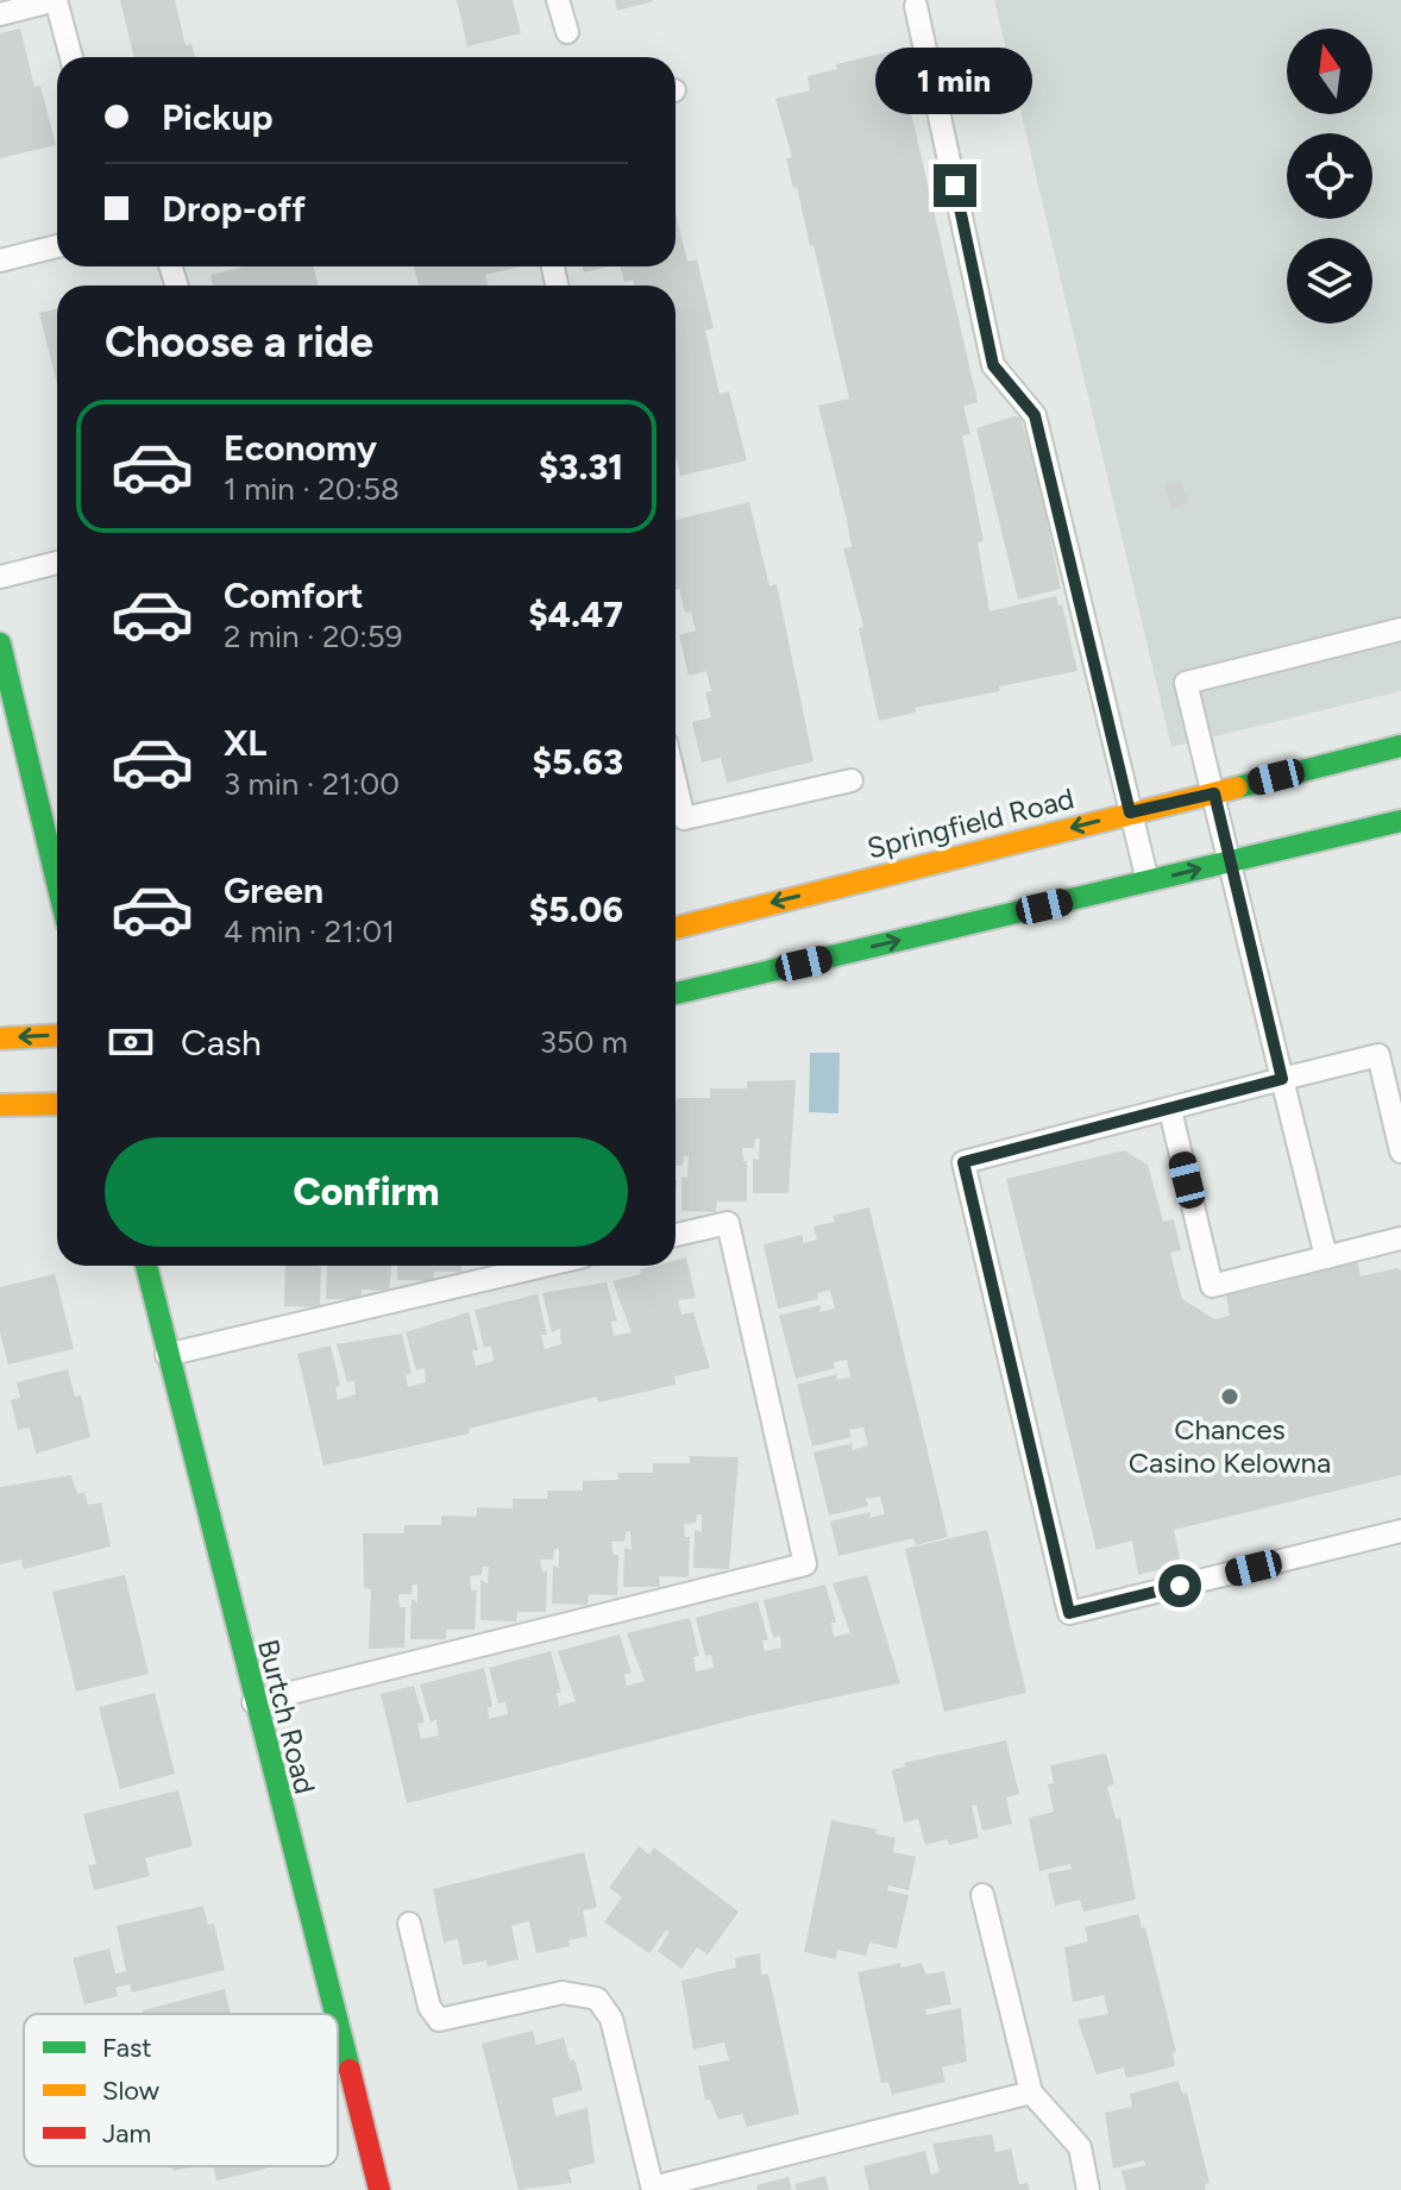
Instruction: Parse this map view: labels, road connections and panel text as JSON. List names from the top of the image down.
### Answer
{
  "streets": {
    "main road": ["Springfield Road", "Burtch Road"]
  },
  "places": ["Chances Casino Kelowna"],
  "legend": ["Fast", "Slow", "Jam"],
  "north": "top",
  "page": {
    "bubble": "1 min",
    "banner": ["Pickup", "Drop-off"],
    "heading": "Choose a ride",
    "list": [
      {
        "name": "Economy",
        "note": "1 min · 20:58",
        "value": "$3.31"
      },
      {
        "name": "Comfort",
        "note": "2 min · 20:59",
        "value": "$4.47"
      },
      {
        "name": "XL",
        "note": "3 min · 21:00",
        "value": "$5.63"
      },
      {
        "name": "Green",
        "note": "4 min · 21:01",
        "value": "$5.06"
      }
    ],
    "pay": ["Cash", "350 m"],
    "buttons": "Confirm"
  }
}
